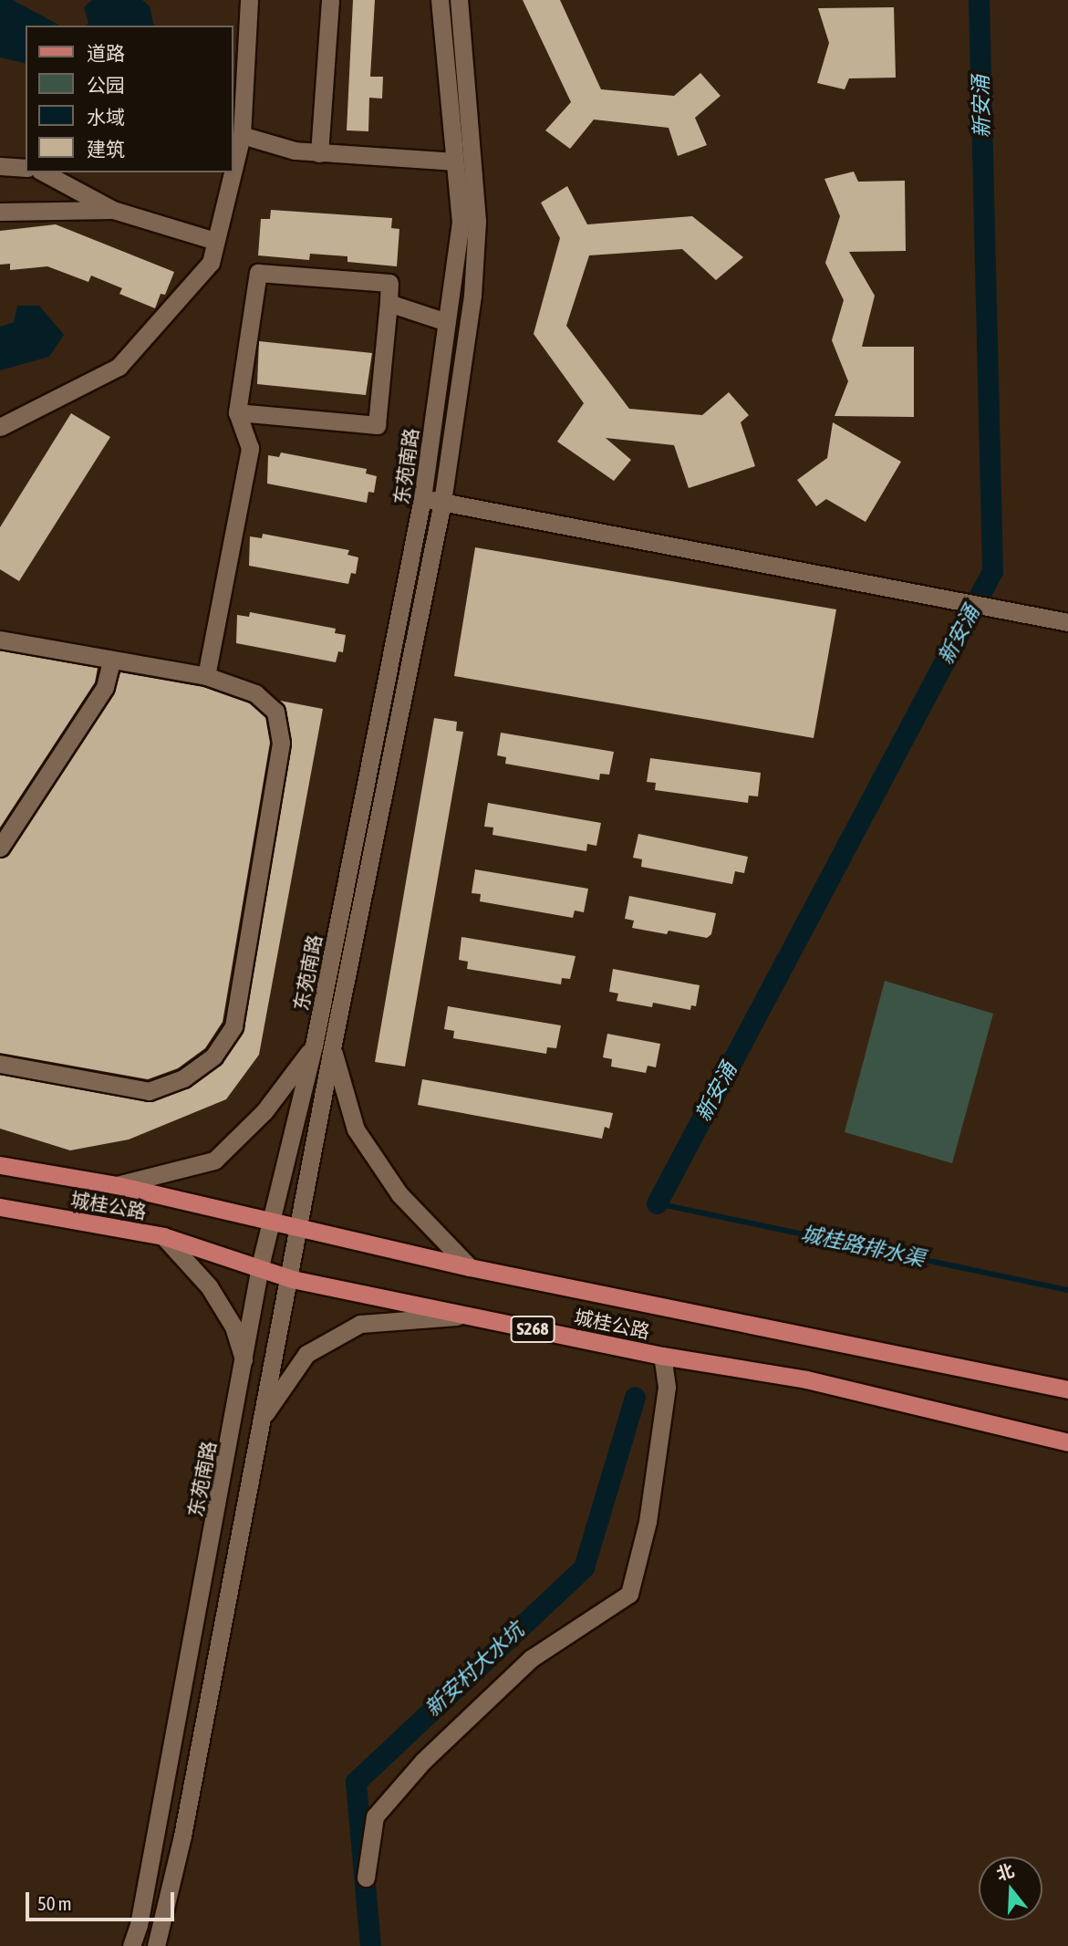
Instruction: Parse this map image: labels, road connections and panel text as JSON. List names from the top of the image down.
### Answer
{
  "streets": {
    "main road": ["城桂公路", "S268"],
    "street": ["东苑南路"]
  },
  "crossings": [
    ["东苑南路", "城桂公路"]
  ],
  "water": ["新安涌", "城桂路排水渠", "新安村大水坑"],
  "legend": [
    "道路",
    "公园",
    "水域",
    "建筑"
  ],
  "scale_bar": "50 m",
  "north": "top"
}
